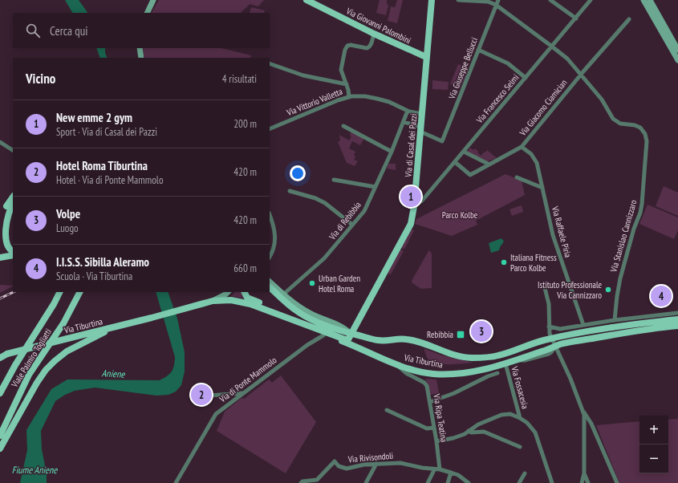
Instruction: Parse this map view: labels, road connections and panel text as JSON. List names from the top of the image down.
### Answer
{
  "streets": {
    "main road": [
      "Via Giovanni Palombini",
      "Via di Casal dei Pazzi",
      "Via Tiburtina",
      "Viale Palmiro Togliatti"
    ],
    "street": [
      "Via Giuseppe Bellucci",
      "Via Francesco Selmi",
      "Via Vittorio Valletta",
      "Via Giacomo Ciamician",
      "Via di Rebibbia",
      "Via Raffaele Piria",
      "Via Stanislao Cannizzaro",
      "Via di Ponte Mammolo",
      "Via Fossacesia",
      "Via Ripa Teatina",
      "Via Rivisondoli"
    ]
  },
  "crossings": [
    ["Via Giovanni Palombini", "Via di Casal dei Pazzi"],
    ["Via Giuseppe Bellucci", "Via di Casal dei Pazzi"],
    ["Via Giuseppe Bellucci", "Via Stanislao Cannizzaro"],
    ["Via Francesco Selmi", "Via Giacomo Ciamician"],
    ["Via Francesco Selmi", "Via di Casal dei Pazzi"],
    ["Via Francesco Selmi", "Via Stanislao Cannizzaro"],
    ["Via Vittorio Valletta", "Via di Casal dei Pazzi"],
    ["Via Vittorio Valletta", "Via di Rebibbia"],
    ["Via Giacomo Ciamician", "Via Raffaele Piria"],
    ["Via Giacomo Ciamician", "Via Stanislao Cannizzaro"],
    ["Via di Casal dei Pazzi", "Via Tiburtina"],
    ["Via di Rebibbia", "Via Tiburtina"],
    ["Via Tiburtina", "Via di Ponte Mammolo"],
    ["Via Tiburtina", "Via Fossacesia"],
    ["Via Tiburtina", "Via Ripa Teatina"],
    ["Via Ripa Teatina", "Via Rivisondoli"]
  ],
  "water": ["Aniene", "Fiume Aniene"],
  "parks": ["Parco Kolbe"],
  "places": {
    "other": ["Italiana Fitness Parco Kolbe", "Urban Garden Hotel Roma", "Istituto Professionale Via Cannizzaro"],
    "transit": ["Rebibbia"]
  },
  "page": {
    "search": "Cerca qui",
    "heading": ["Vicino", "4 risultati"],
    "list": [
      {
        "mark": "1",
        "name": "New emme 2 gym",
        "note": "Sport · Via di Casal dei Pazzi",
        "value": "200 m"
      },
      {
        "mark": "2",
        "name": "Hotel Roma Tiburtina",
        "note": "Hotel · Via di Ponte Mammolo",
        "value": "420 m"
      },
      {
        "mark": "3",
        "name": "Volpe",
        "note": "Luogo",
        "value": "420 m"
      },
      {
        "mark": "4",
        "name": "I.I.S.S. Sibilla Aleramo",
        "note": "Scuola · Via Tiburtina",
        "value": "660 m"
      }
    ],
    "pins": [
      "1",
      "4",
      "3",
      "2"
    ],
    "map_buttons": ["+", "−"]
  }
}
